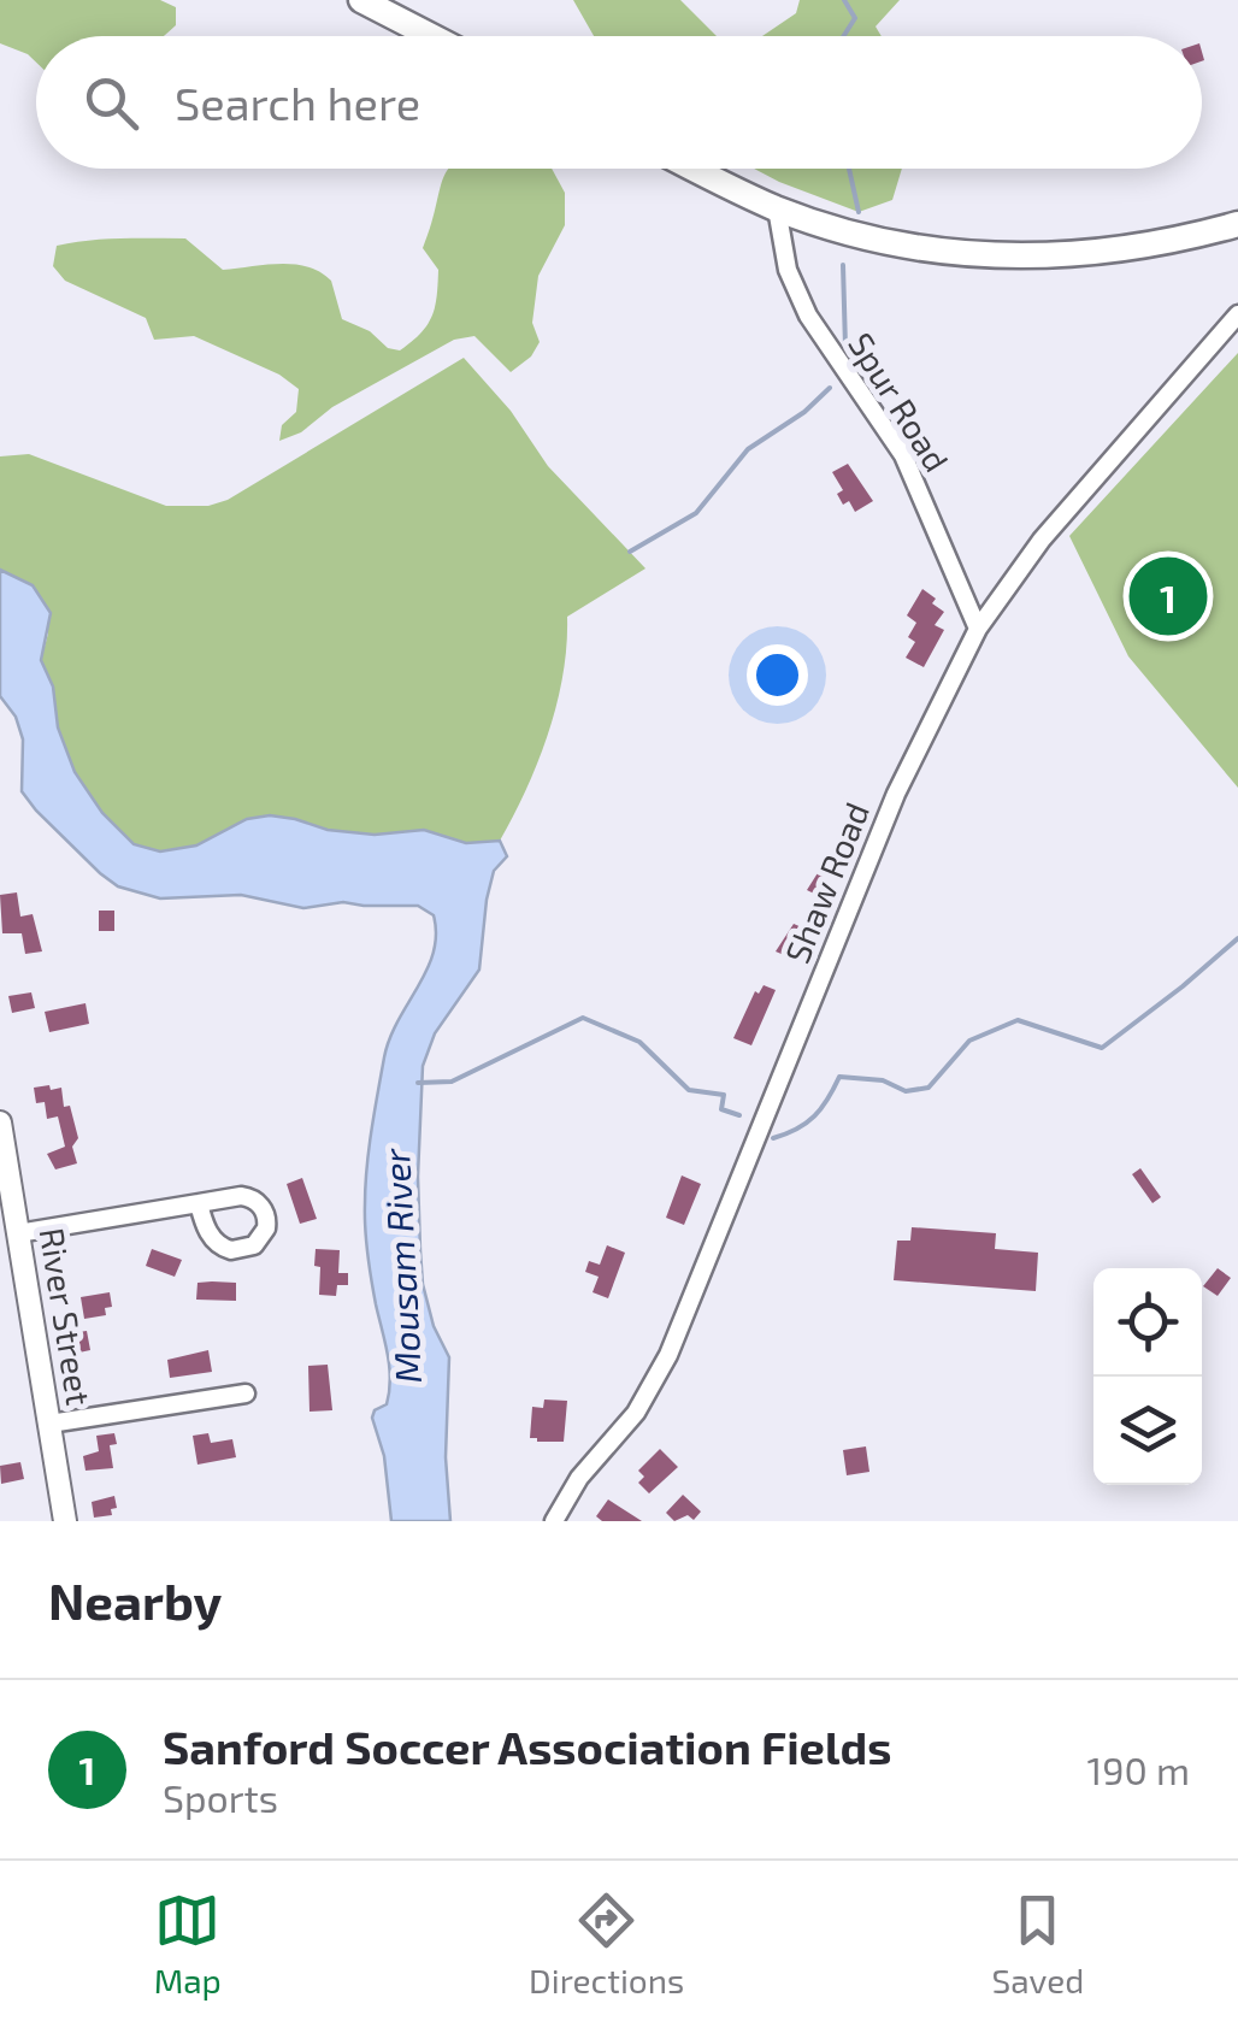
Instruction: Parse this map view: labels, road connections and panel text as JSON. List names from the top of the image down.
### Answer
{
  "streets": {
    "street": ["Spur Road", "Shaw Road", "River Street"]
  },
  "crossings": [
    ["Spur Road", "Shaw Road"]
  ],
  "water": ["Mousam River"],
  "page": {
    "search": "Search here",
    "pins": "1",
    "heading": "Nearby",
    "list": [
      {
        "mark": "1",
        "name": "Sanford Soccer Association Fields",
        "note": "Sports",
        "value": "190 m"
      }
    ],
    "nav": ["Map", "Directions", "Saved"]
  }
}
